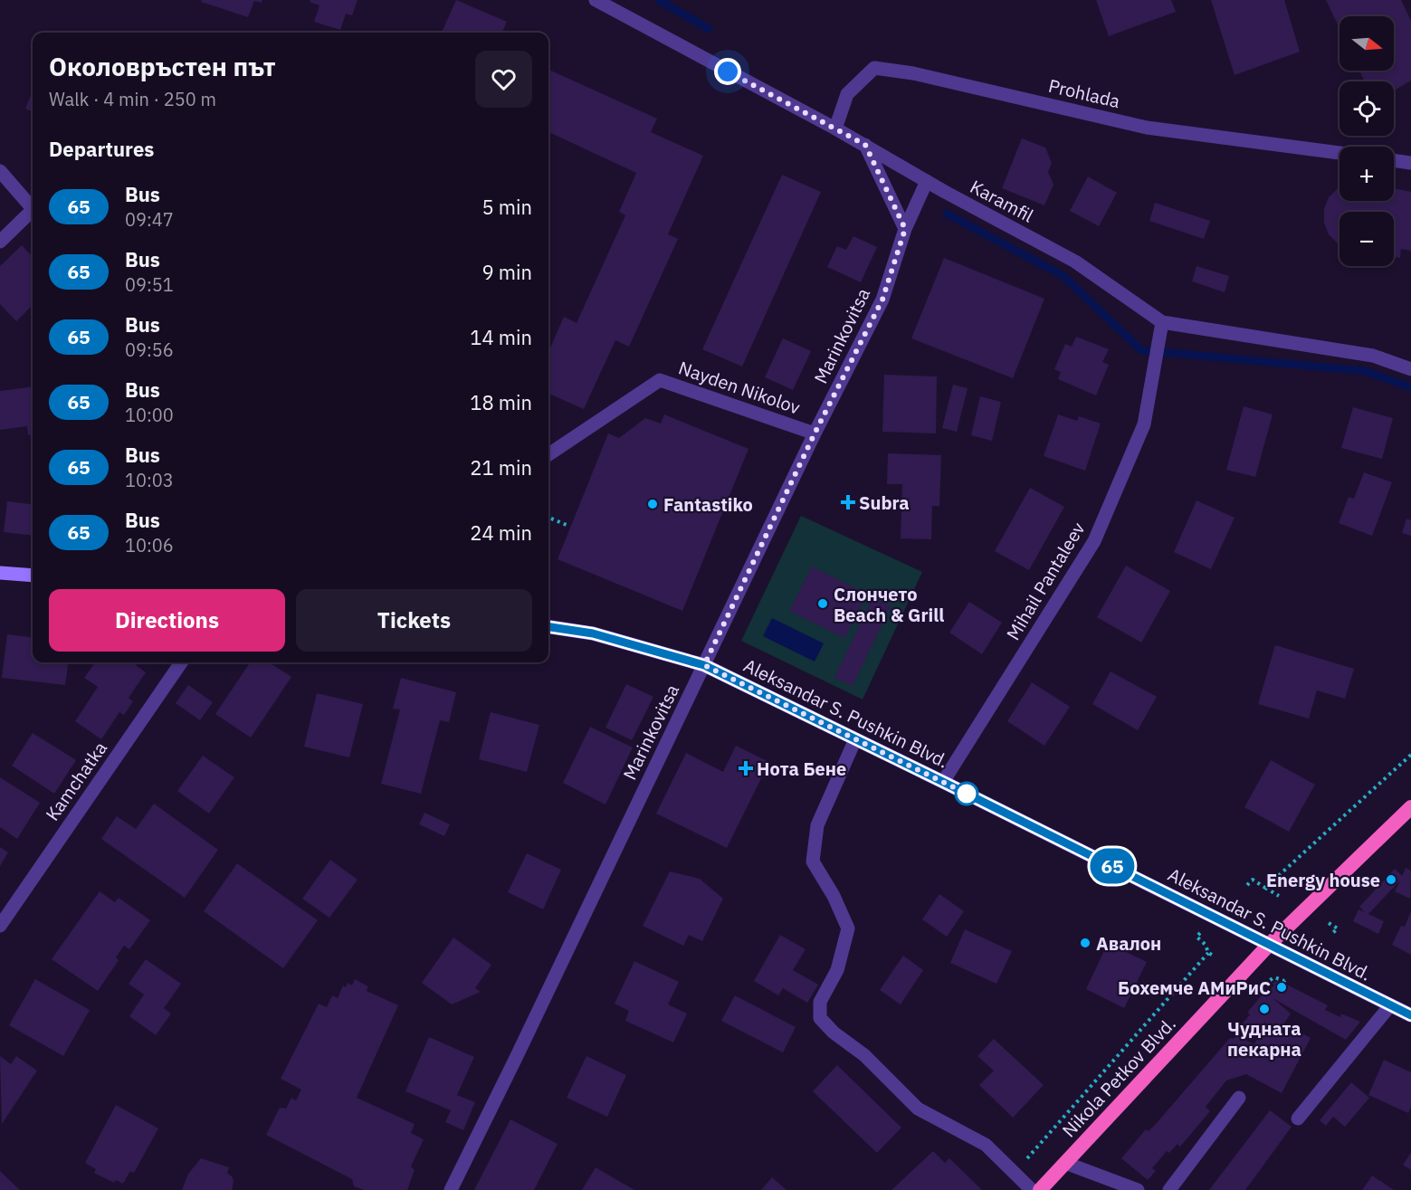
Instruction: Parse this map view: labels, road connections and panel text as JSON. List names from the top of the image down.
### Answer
{
  "streets": {
    "highway": ["Nikola Petkov Blvd."],
    "main road": ["Aleksandar S. Pushkin Blvd."],
    "street": [
      "Prohlada",
      "Karamfil",
      "Marinkovitsa",
      "Nayden Nikolov",
      "Mihail Pantaleev",
      "Kamchatka"
    ]
  },
  "crossings": [
    ["Prohlada", "Karamfil"],
    ["Karamfil", "Marinkovitsa"],
    ["Karamfil", "Mihail Pantaleev"],
    ["Marinkovitsa", "Nayden Nikolov"],
    ["Marinkovitsa", "Aleksandar S. Pushkin Blvd."],
    ["Mihail Pantaleev", "Aleksandar S. Pushkin Blvd."],
    ["Aleksandar S. Pushkin Blvd.", "Nikola Petkov Blvd."]
  ],
  "places": {
    "health": ["Subra", "Нота Бене"],
    "other": [
      "Fantastiko",
      "Слончето Beach & Grill",
      "Energy house",
      "Авалон",
      "Бохемче АМиРиС",
      "Чудната пекарна"
    ]
  },
  "lines": ["bus line 65"],
  "north": "right",
  "page": {
    "on_map": "65",
    "map_buttons": ["+", "−"],
    "heading": [
      ["Околовръстен път", "Walk · 4 min · 250 m"],
      "Departures"
    ],
    "list": [
      {
        "mark": "65",
        "name": "Bus",
        "note": "09:47",
        "value": "5 min"
      },
      {
        "mark": "65",
        "name": "Bus",
        "note": "09:51",
        "value": "9 min"
      },
      {
        "mark": "65",
        "name": "Bus",
        "note": "09:56",
        "value": "14 min"
      },
      {
        "mark": "65",
        "name": "Bus",
        "note": "10:00",
        "value": "18 min"
      },
      {
        "mark": "65",
        "name": "Bus",
        "note": "10:03",
        "value": "21 min"
      },
      {
        "mark": "65",
        "name": "Bus",
        "note": "10:06",
        "value": "24 min"
      }
    ],
    "buttons": ["Directions", "Tickets"]
  }
}
